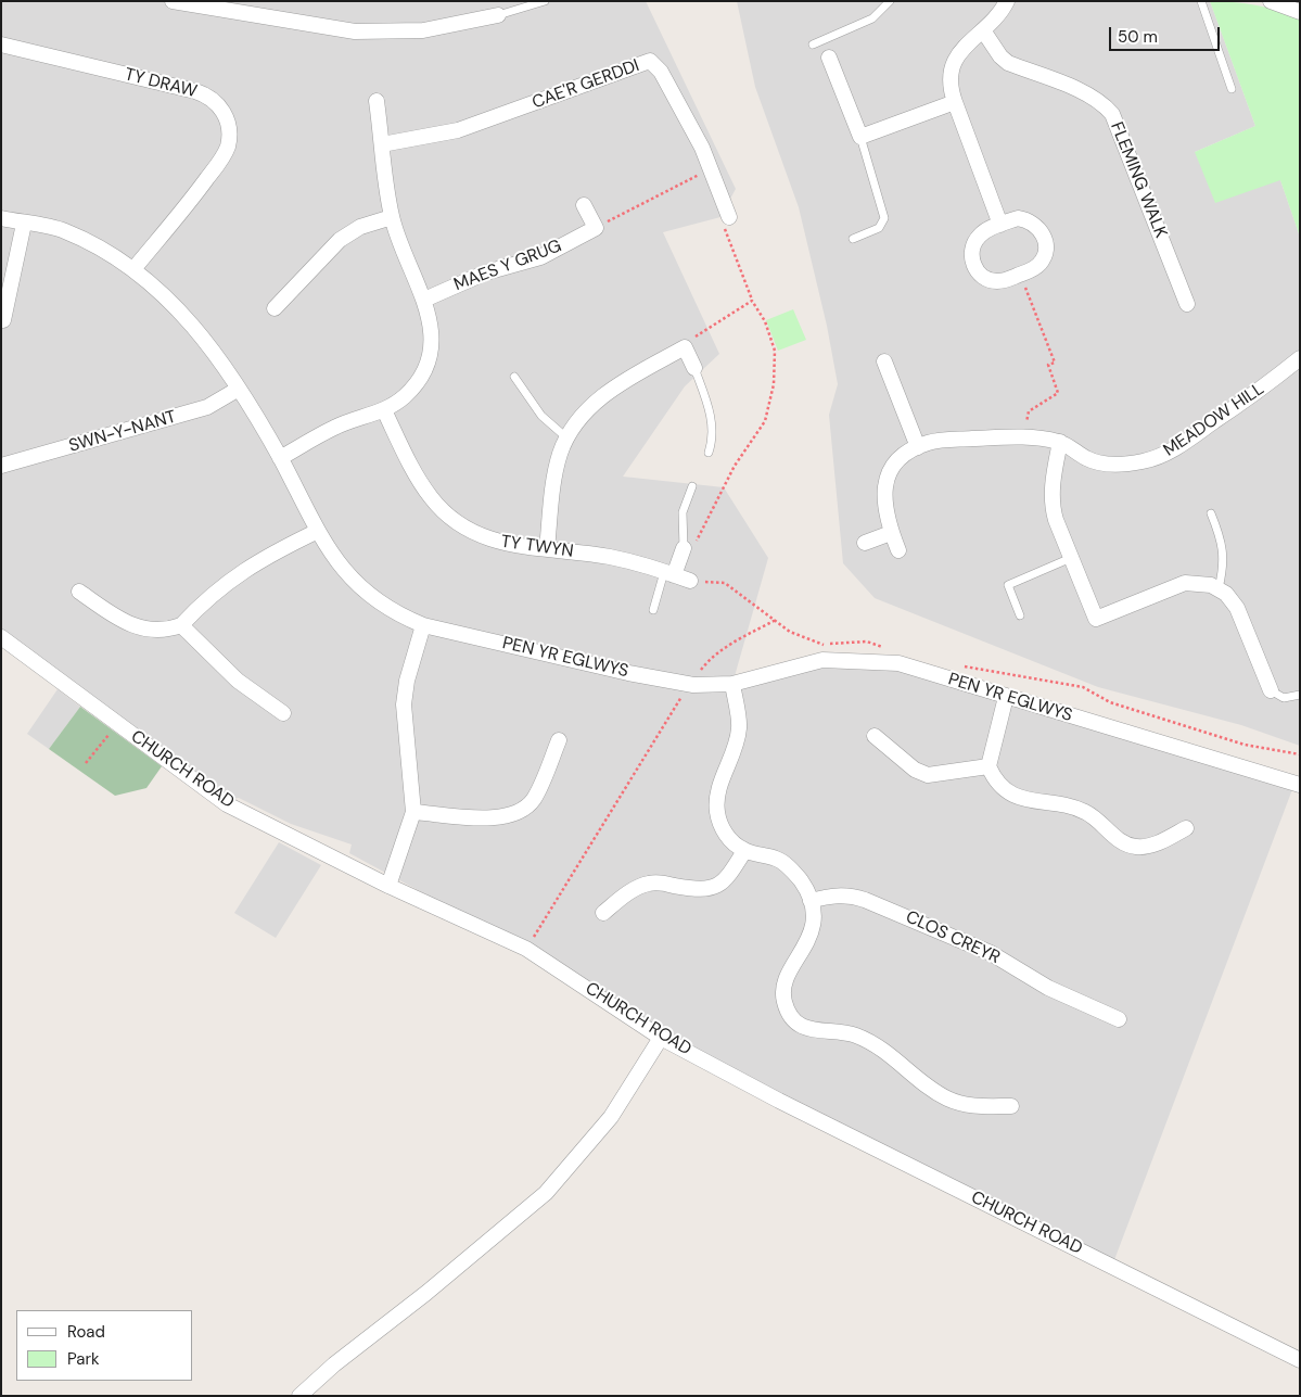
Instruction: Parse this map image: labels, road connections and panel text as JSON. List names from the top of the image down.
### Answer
{
  "streets": {
    "street": [
      "TY DRAW",
      "CAE'R GERDDI",
      "FLEMING WALK",
      "MAES Y GRUG",
      "MEADOW HILL",
      "SWN-Y-NANT",
      "TY TWYN",
      "PEN YR EGLWYS",
      "CHURCH ROAD",
      "CLOS CREYR"
    ]
  },
  "crossings": [
    ["TY DRAW", "PEN YR EGLWYS"],
    ["SWN-Y-NANT", "PEN YR EGLWYS"]
  ],
  "legend": ["Road", "Park"],
  "scale_bar": "50 m"
}
